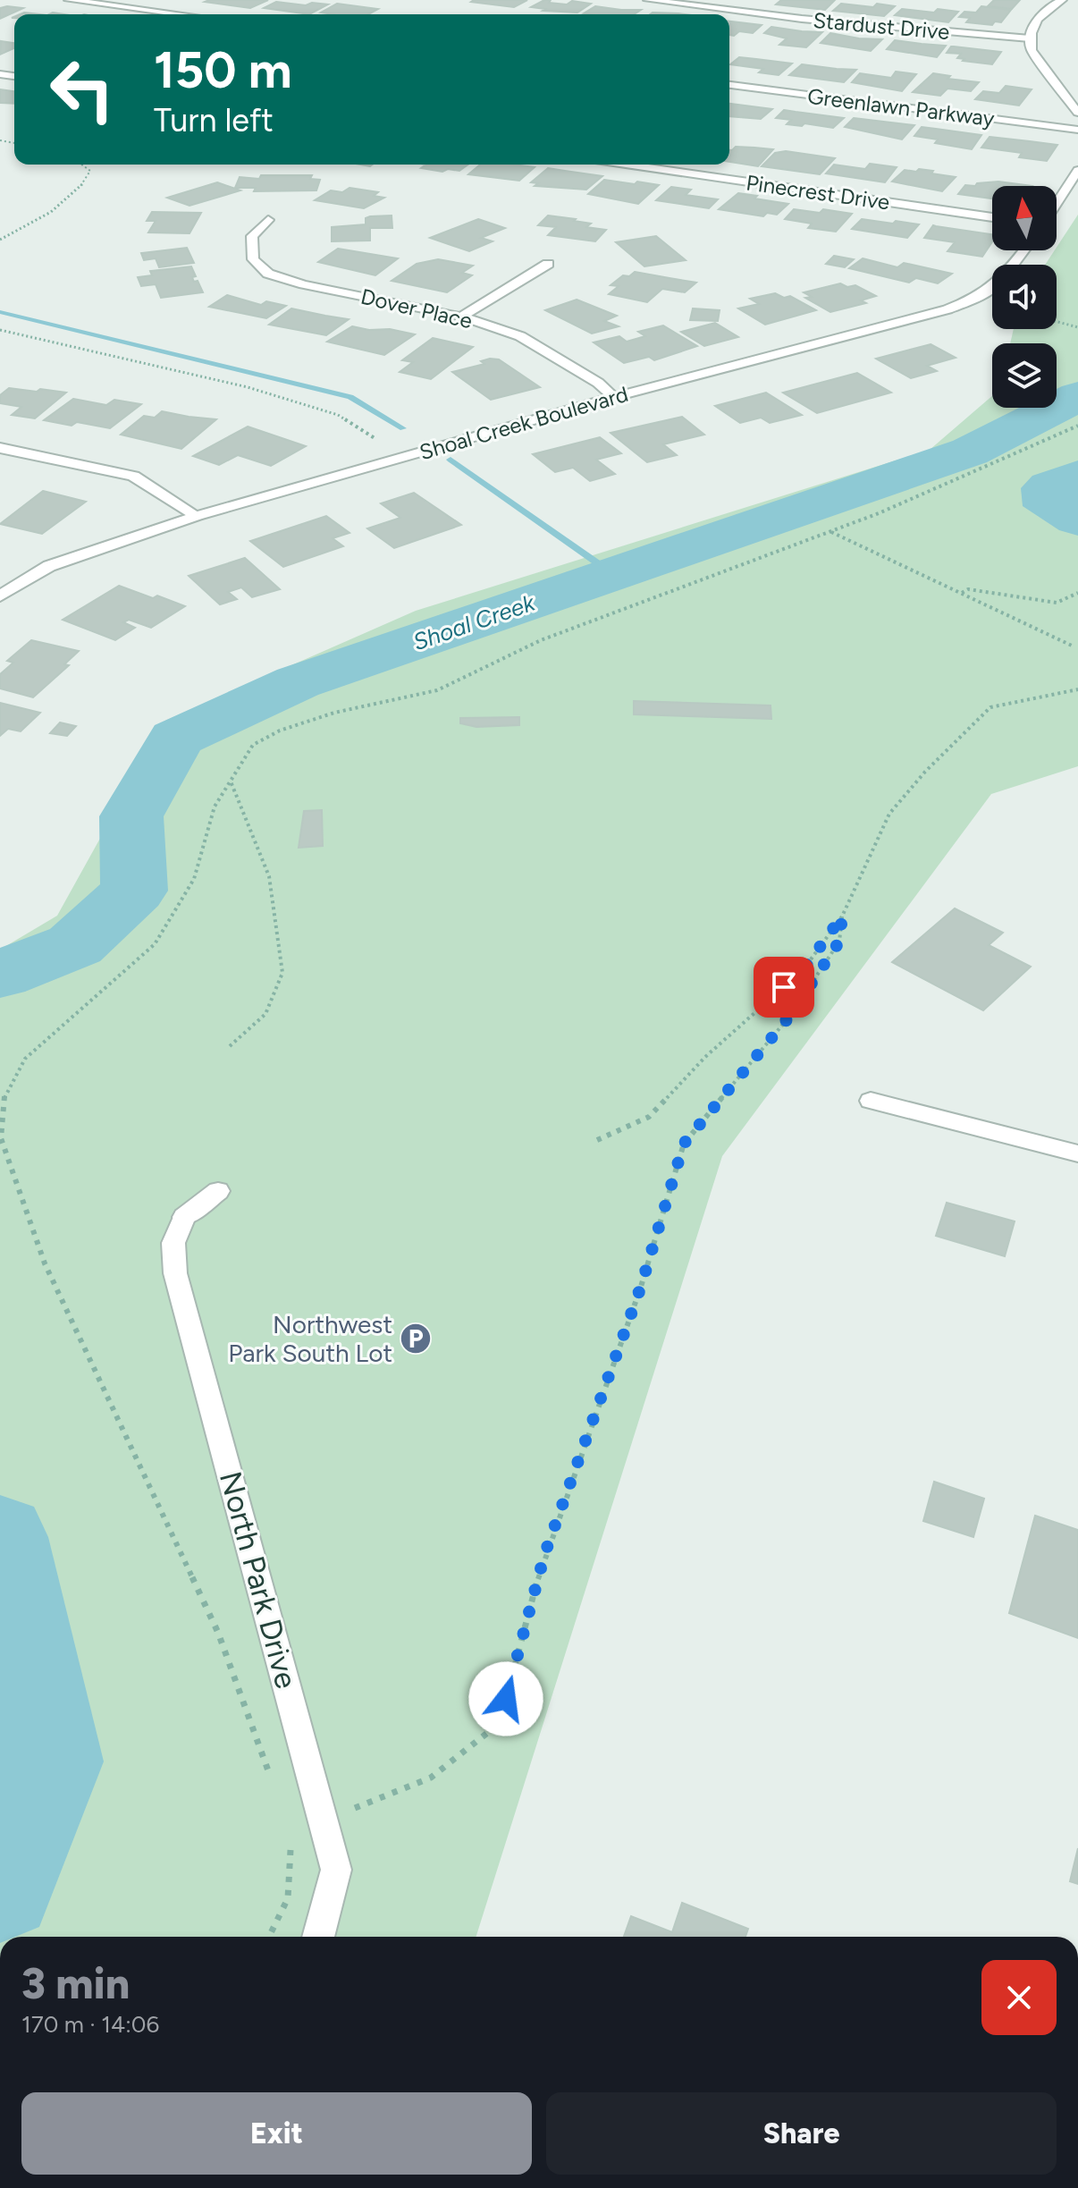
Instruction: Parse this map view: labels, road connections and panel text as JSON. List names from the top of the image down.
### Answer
{
  "streets": {
    "street": [
      "Stardust Drive",
      "Greenlawn Parkway",
      "Pinecrest Drive",
      "Dover Place",
      "Shoal Creek Boulevard",
      "North Park Drive"
    ]
  },
  "crossings": [
    ["Dover Place", "Shoal Creek Boulevard"]
  ],
  "water": ["Shoal Creek"],
  "places": {
    "parking": ["Northwest Park South Lot"]
  },
  "north": "top",
  "page": {
    "turn": ["150 m", "Turn left"],
    "heading": ["3 min", "170 m · 14:06"],
    "buttons": ["Exit", "Share"]
  }
}
